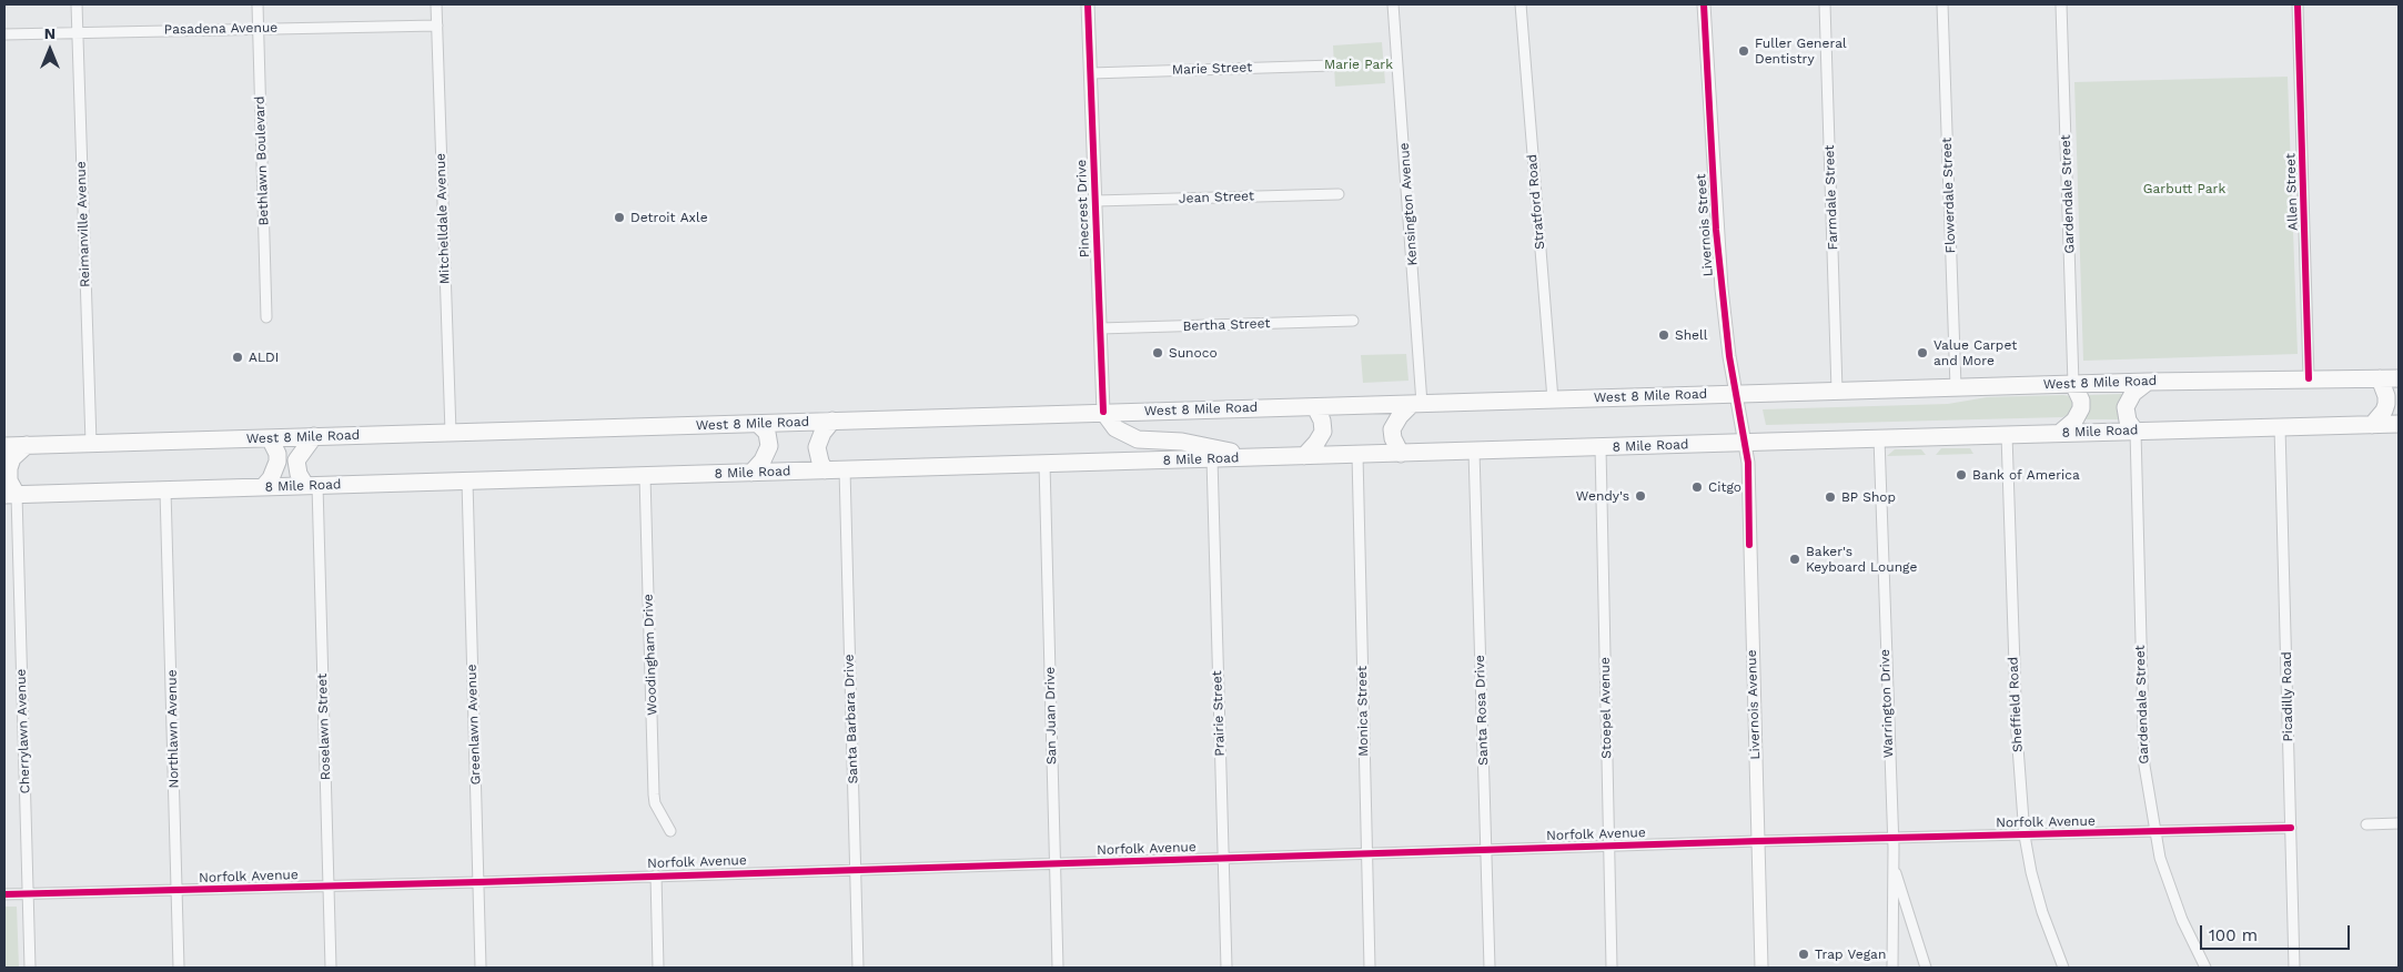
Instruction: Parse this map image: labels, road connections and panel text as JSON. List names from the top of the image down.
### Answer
{
  "streets": {
    "highway": ["West 8 Mile Road", "8 Mile Road"],
    "street": [
      "Pasadena Avenue",
      "Marie Street",
      "Bethlawn Boulevard",
      "Allen Street",
      "Gardendale Street",
      "Flowerdale Street",
      "Jean Street",
      "Farmdale Street",
      "Stratford Road",
      "Kensington Avenue",
      "Pinecrest Drive",
      "Mitchelldale Avenue",
      "Reimanville Avenue",
      "Livernois Street",
      "Bertha Street",
      "Woodingham Drive",
      "Picadilly Road",
      "Warrington Drive",
      "Livernois Avenue",
      "Sheffield Road",
      "Stoepel Avenue",
      "Santa Rosa Drive",
      "Monica Street",
      "Prairie Street",
      "San Juan Drive",
      "Santa Barbara Drive",
      "Greenlawn Avenue",
      "Roselawn Street",
      "Northlawn Avenue",
      "Cherrylawn Avenue",
      "Norfolk Avenue"
    ]
  },
  "crossings": [
    ["Pasadena Avenue", "Bethlawn Boulevard"],
    ["Pasadena Avenue", "Mitchelldale Avenue"],
    ["Pasadena Avenue", "Reimanville Avenue"],
    ["Marie Street", "Pinecrest Drive"],
    ["Allen Street", "West 8 Mile Road"],
    ["Gardendale Street", "West 8 Mile Road"],
    ["Gardendale Street", "8 Mile Road"],
    ["Gardendale Street", "Norfolk Avenue"],
    ["Flowerdale Street", "West 8 Mile Road"],
    ["Jean Street", "Pinecrest Drive"],
    ["Farmdale Street", "West 8 Mile Road"],
    ["Stratford Road", "West 8 Mile Road"],
    ["Kensington Avenue", "West 8 Mile Road"],
    ["Pinecrest Drive", "Bertha Street"],
    ["Pinecrest Drive", "West 8 Mile Road"],
    ["Mitchelldale Avenue", "West 8 Mile Road"],
    ["Reimanville Avenue", "West 8 Mile Road"],
    ["Livernois Street", "West 8 Mile Road"],
    ["Livernois Street", "8 Mile Road"],
    ["Livernois Street", "Livernois Avenue"],
    ["8 Mile Road", "Woodingham Drive"],
    ["8 Mile Road", "Picadilly Road"],
    ["8 Mile Road", "Warrington Drive"],
    ["8 Mile Road", "Livernois Avenue"],
    ["8 Mile Road", "Sheffield Road"],
    ["8 Mile Road", "Stoepel Avenue"],
    ["8 Mile Road", "Santa Rosa Drive"],
    ["8 Mile Road", "Monica Street"],
    ["8 Mile Road", "Prairie Street"],
    ["8 Mile Road", "San Juan Drive"],
    ["8 Mile Road", "Santa Barbara Drive"],
    ["8 Mile Road", "Greenlawn Avenue"],
    ["8 Mile Road", "Roselawn Street"],
    ["8 Mile Road", "Northlawn Avenue"],
    ["8 Mile Road", "Cherrylawn Avenue"],
    ["Picadilly Road", "Norfolk Avenue"],
    ["Warrington Drive", "Norfolk Avenue"],
    ["Livernois Avenue", "Norfolk Avenue"],
    ["Sheffield Road", "Norfolk Avenue"],
    ["Stoepel Avenue", "Norfolk Avenue"],
    ["Santa Rosa Drive", "Norfolk Avenue"],
    ["Monica Street", "Norfolk Avenue"],
    ["Prairie Street", "Norfolk Avenue"],
    ["San Juan Drive", "Norfolk Avenue"],
    ["Santa Barbara Drive", "Norfolk Avenue"],
    ["Greenlawn Avenue", "Norfolk Avenue"],
    ["Roselawn Street", "Norfolk Avenue"],
    ["Northlawn Avenue", "Norfolk Avenue"],
    ["Cherrylawn Avenue", "Norfolk Avenue"]
  ],
  "parks": ["Marie Park", "Garbutt Park"],
  "places": [
    "Fuller General Dentistry",
    "Detroit Axle",
    "Shell",
    "Sunoco",
    "Value Carpet and More",
    "ALDI",
    "Bank of America",
    "Citgo",
    "Wendy's",
    "BP Shop",
    "Baker's Keyboard Lounge",
    "Trap Vegan"
  ],
  "scale_bar": "100 m",
  "north": "top"
}
